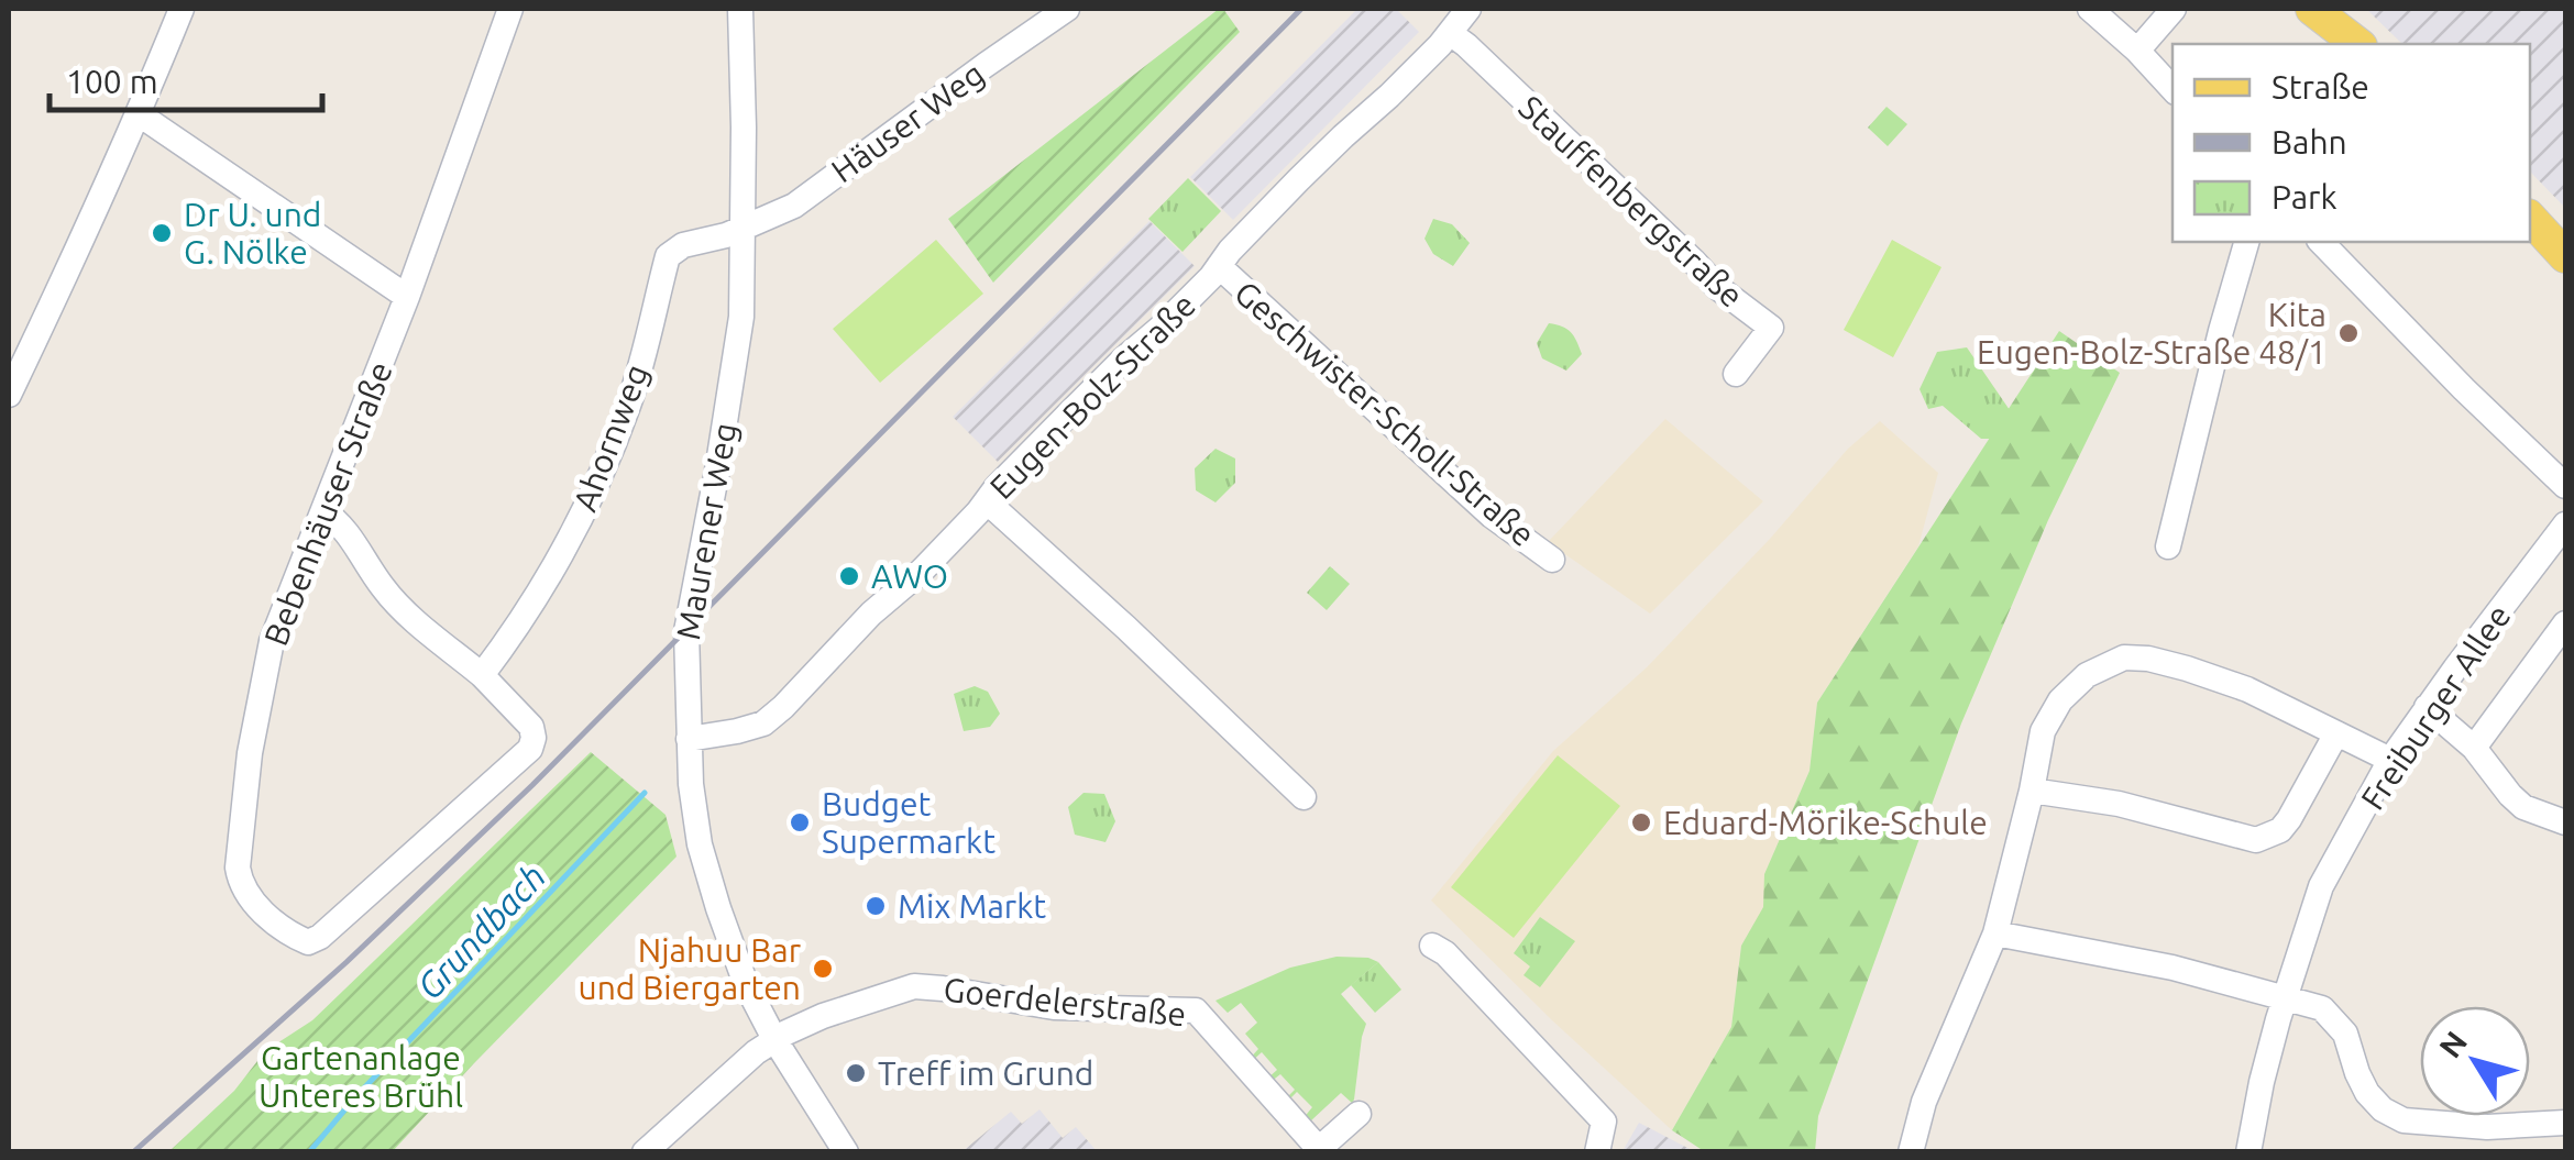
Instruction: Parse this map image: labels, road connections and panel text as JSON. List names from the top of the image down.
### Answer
{
  "streets": {
    "street": [
      "Häuser Weg",
      "Stauffenbergstraße",
      "Eugen-Bolz-Straße",
      "Geschwister-Scholl-Straße",
      "Ahornweg",
      "Bebenhäuser Straße",
      "Maurener Weg",
      "Freiburger Allee",
      "Goerdelerstraße"
    ]
  },
  "crossings": [
    ["Häuser Weg", "Ahornweg"],
    ["Häuser Weg", "Maurener Weg"],
    ["Stauffenbergstraße", "Eugen-Bolz-Straße"],
    ["Eugen-Bolz-Straße", "Geschwister-Scholl-Straße"],
    ["Eugen-Bolz-Straße", "Maurener Weg"],
    ["Ahornweg", "Bebenhäuser Straße"],
    ["Ahornweg", "Maurener Weg"],
    ["Maurener Weg", "Goerdelerstraße"]
  ],
  "water": ["Grundbach"],
  "parks": ["Gartenanlage Unteres Brühl"],
  "places": [
    "Dr U. und G. Nölke",
    "Kita Eugen-Bolz-Straße 48/1",
    "AWO",
    "Budget Supermarkt",
    "Eduard-Mörike-Schule",
    "Mix Markt",
    "Njahuu Bar und Biergarten",
    "Treff im Grund"
  ],
  "legend": ["Straße", "Bahn", "Park"],
  "scale_bar": "100 m",
  "north": "top left"
}
